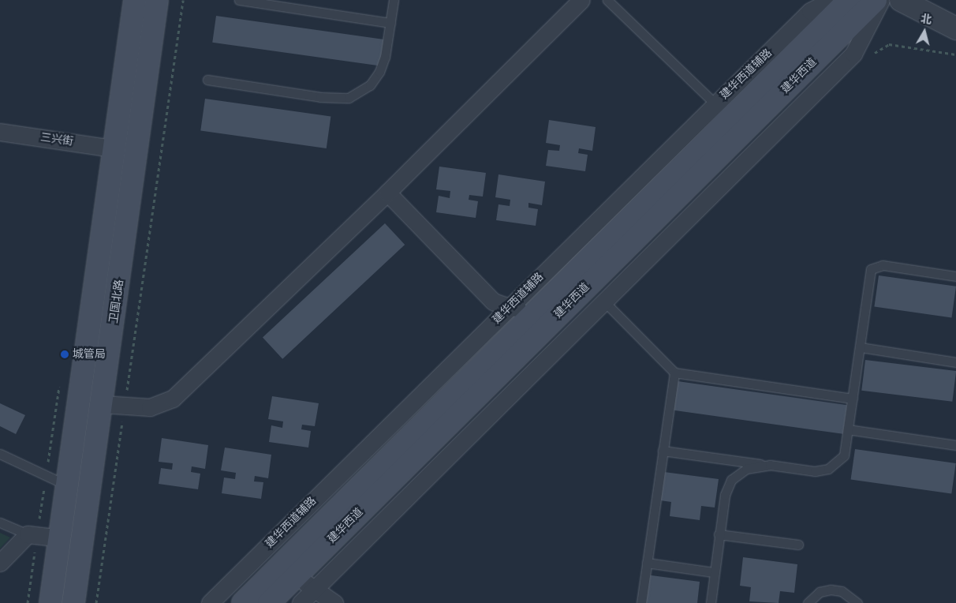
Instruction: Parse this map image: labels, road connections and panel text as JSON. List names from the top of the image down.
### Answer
{
  "streets": {
    "main road": ["建华西道", "卫国北路"],
    "street": ["建华西道辅路", "三兴街"]
  },
  "places": ["城管局"],
  "north": "top"
}
